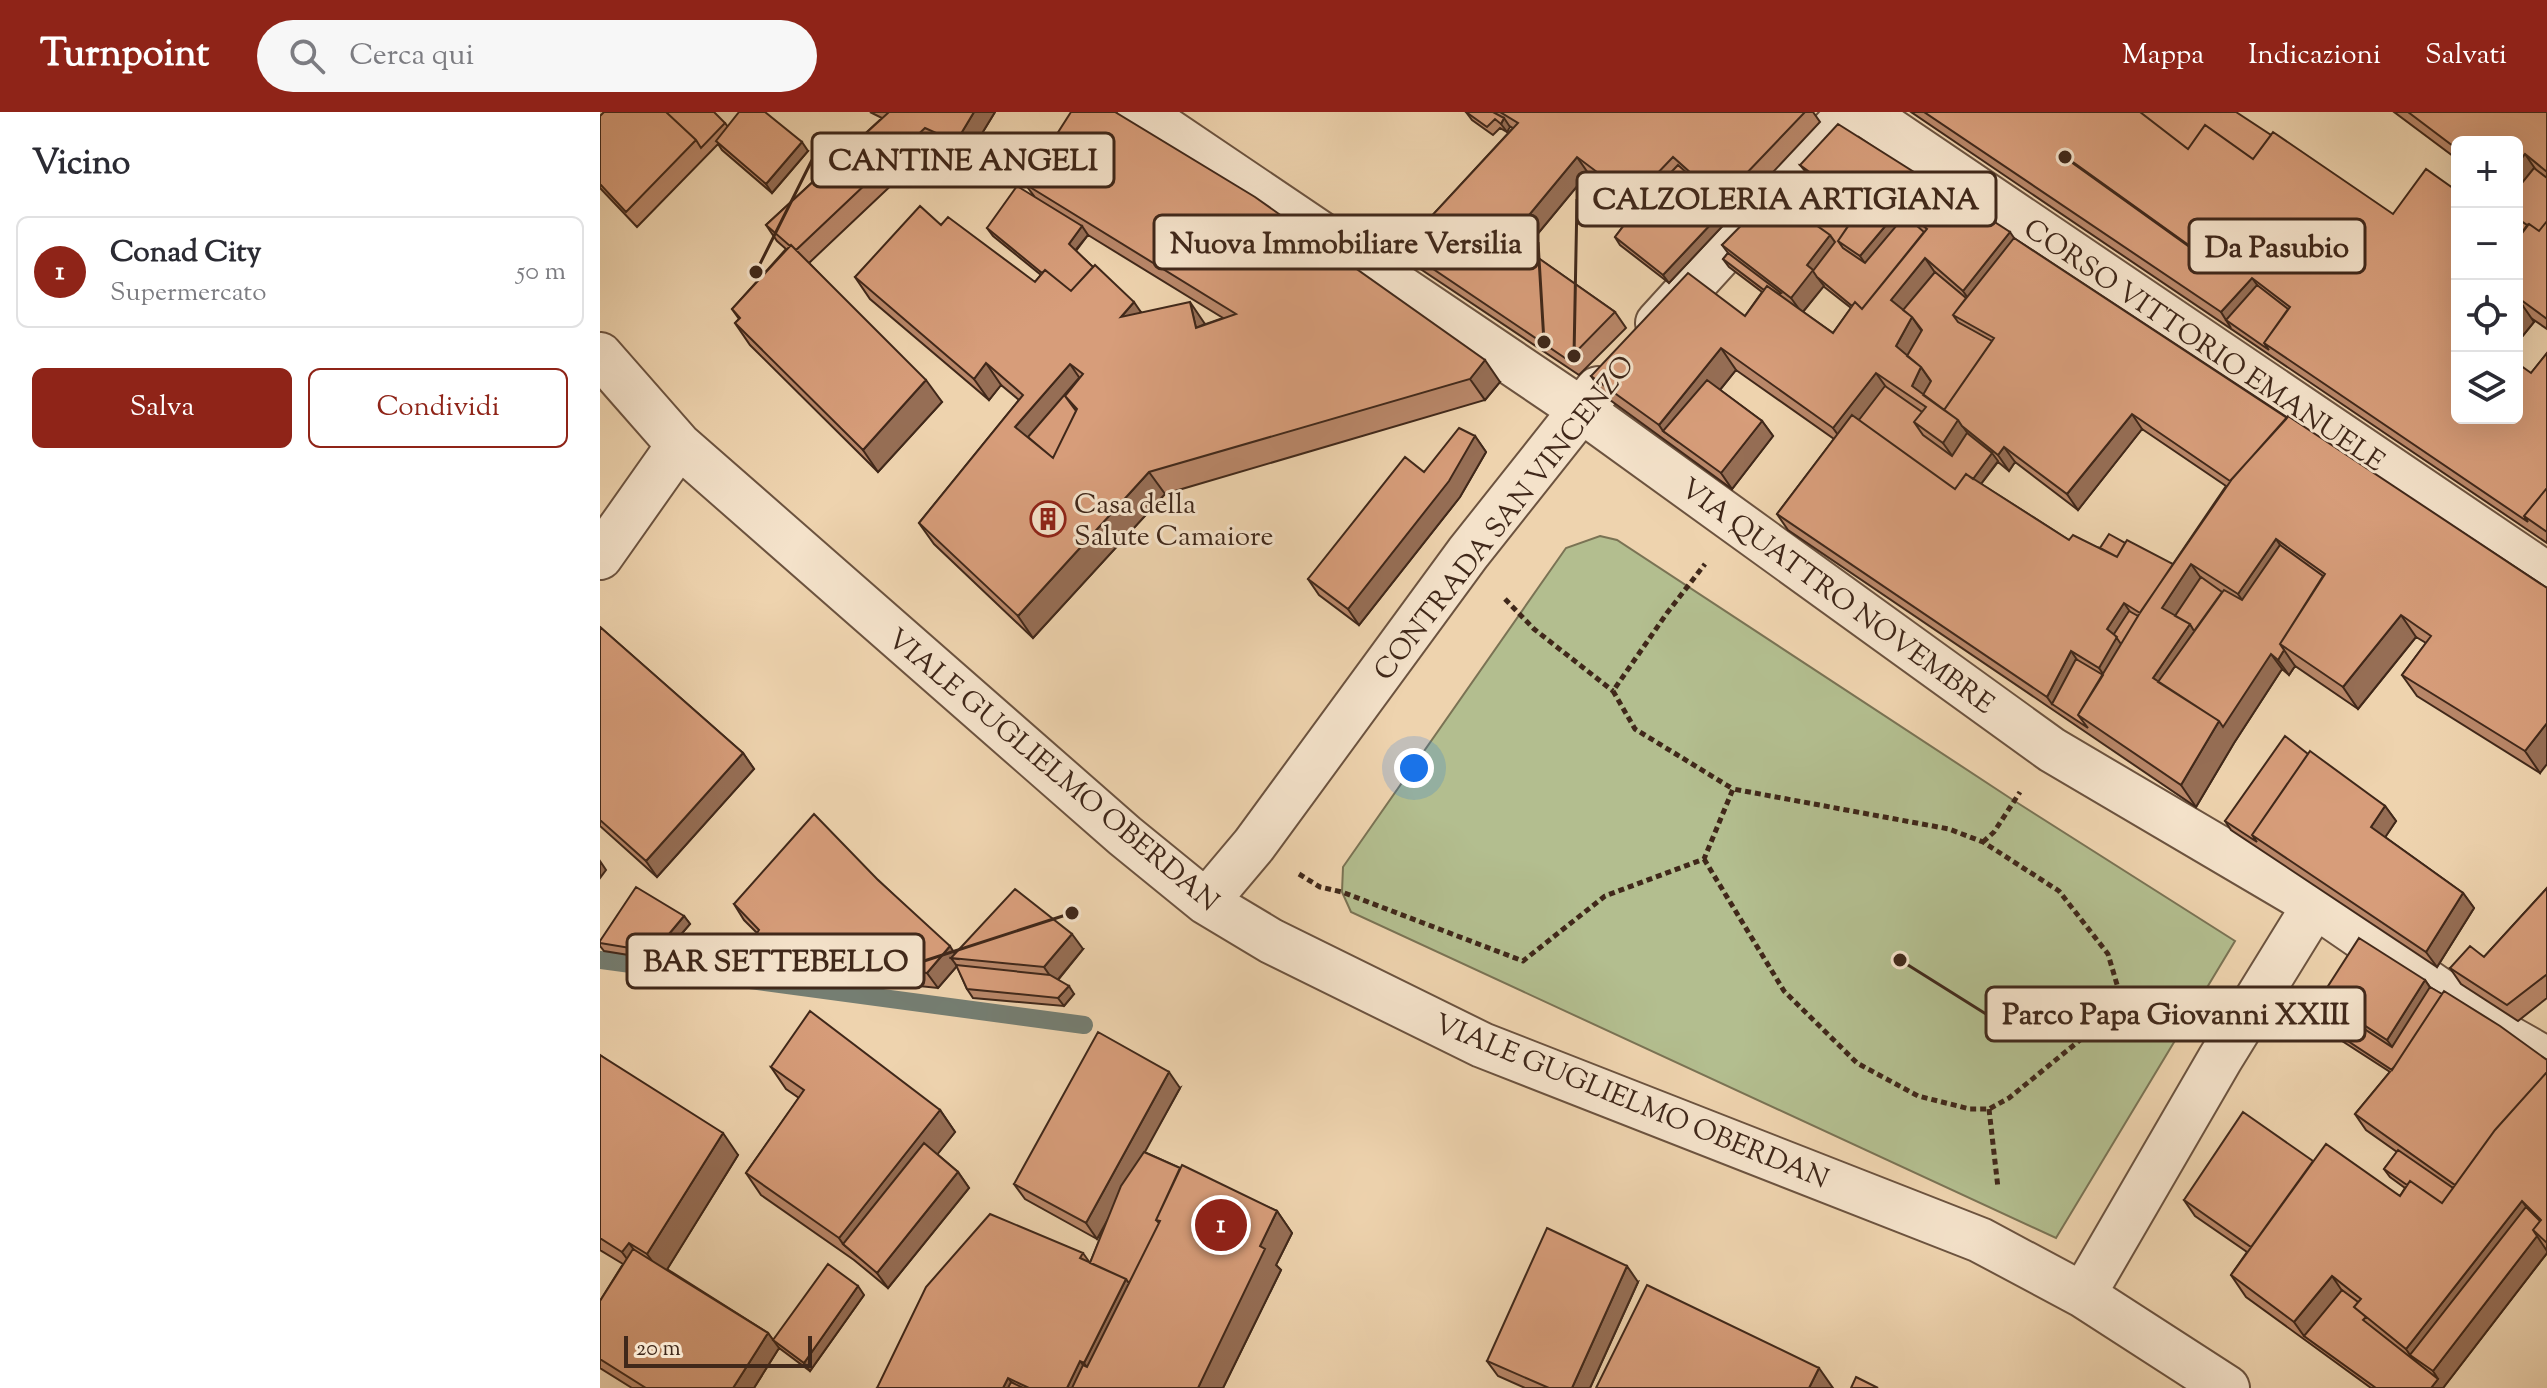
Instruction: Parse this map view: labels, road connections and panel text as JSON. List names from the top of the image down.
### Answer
{
  "streets": {
    "street": [
      "CORSO VITTORIO EMANUELE",
      "CONTRADA SAN VINCENZO",
      "VIA QUATTRO NOVEMBRE",
      "VIALE GUGLIELMO OBERDAN"
    ]
  },
  "crossings": [
    ["CONTRADA SAN VINCENZO", "VIA QUATTRO NOVEMBRE"],
    ["CONTRADA SAN VINCENZO", "VIALE GUGLIELMO OBERDAN"]
  ],
  "places": {
    "other": [
      "Da Pasubio",
      "CANTINE ANGELI",
      "Nuova Immobiliare Versilia",
      "CALZOLERIA ARTIGIANA",
      "BAR SETTEBELLO",
      "Parco Papa Giovanni XXIII"
    ],
    "building": ["Casa della Salute Camaiore"]
  },
  "scale_bar": "20 m",
  "page": {
    "header": "Turnpoint",
    "search": "Cerca qui",
    "nav": ["Mappa", "Indicazioni", "Salvati"],
    "heading": "Vicino",
    "map_buttons": ["+", "−"],
    "list": [
      {
        "mark": "1",
        "name": "Conad City",
        "note": "Supermercato",
        "value": "50 m"
      }
    ],
    "buttons": ["Salva", "Condividi"],
    "pins": "1",
    "scale": "20 m"
  }
}
